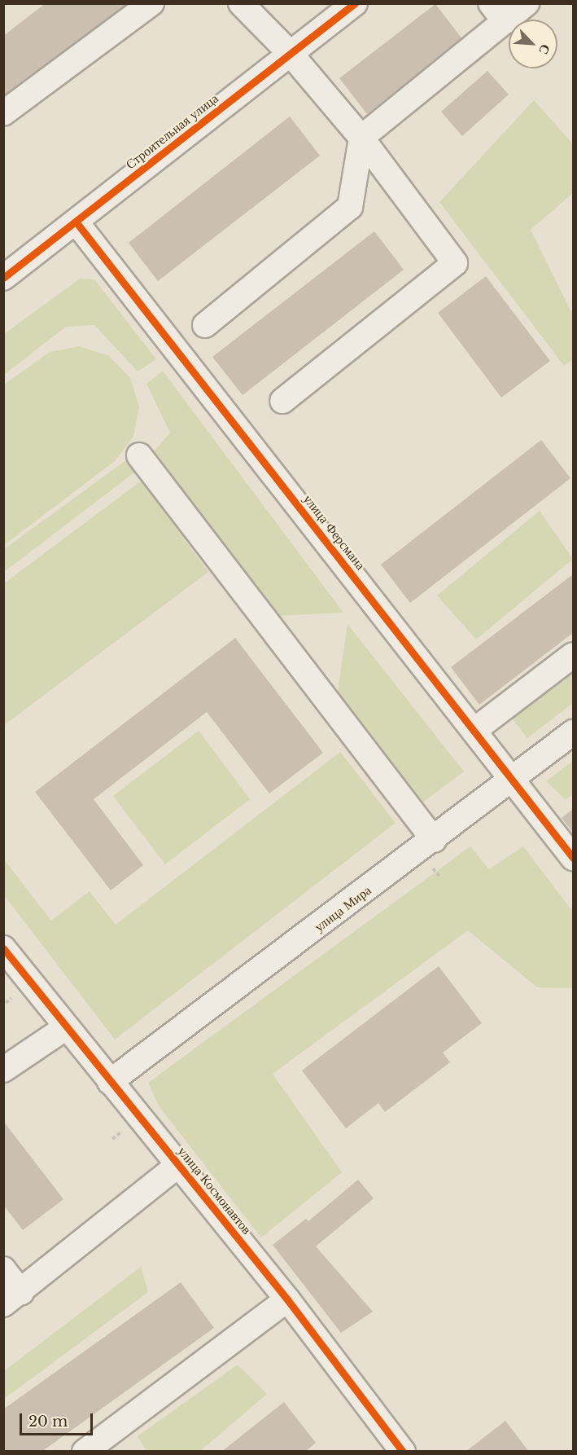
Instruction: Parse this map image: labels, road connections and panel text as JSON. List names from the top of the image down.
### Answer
{
  "streets": {
    "street": [
      "Строительная улица",
      "улица Ферсмана",
      "улица Мира",
      "улица Космонавтов"
    ]
  },
  "crossings": [
    ["Строительная улица", "улица Ферсмана"],
    ["улица Ферсмана", "улица Мира"],
    ["улица Мира", "улица Космонавтов"]
  ],
  "scale_bar": "20 m",
  "north": "bottom right"
}
